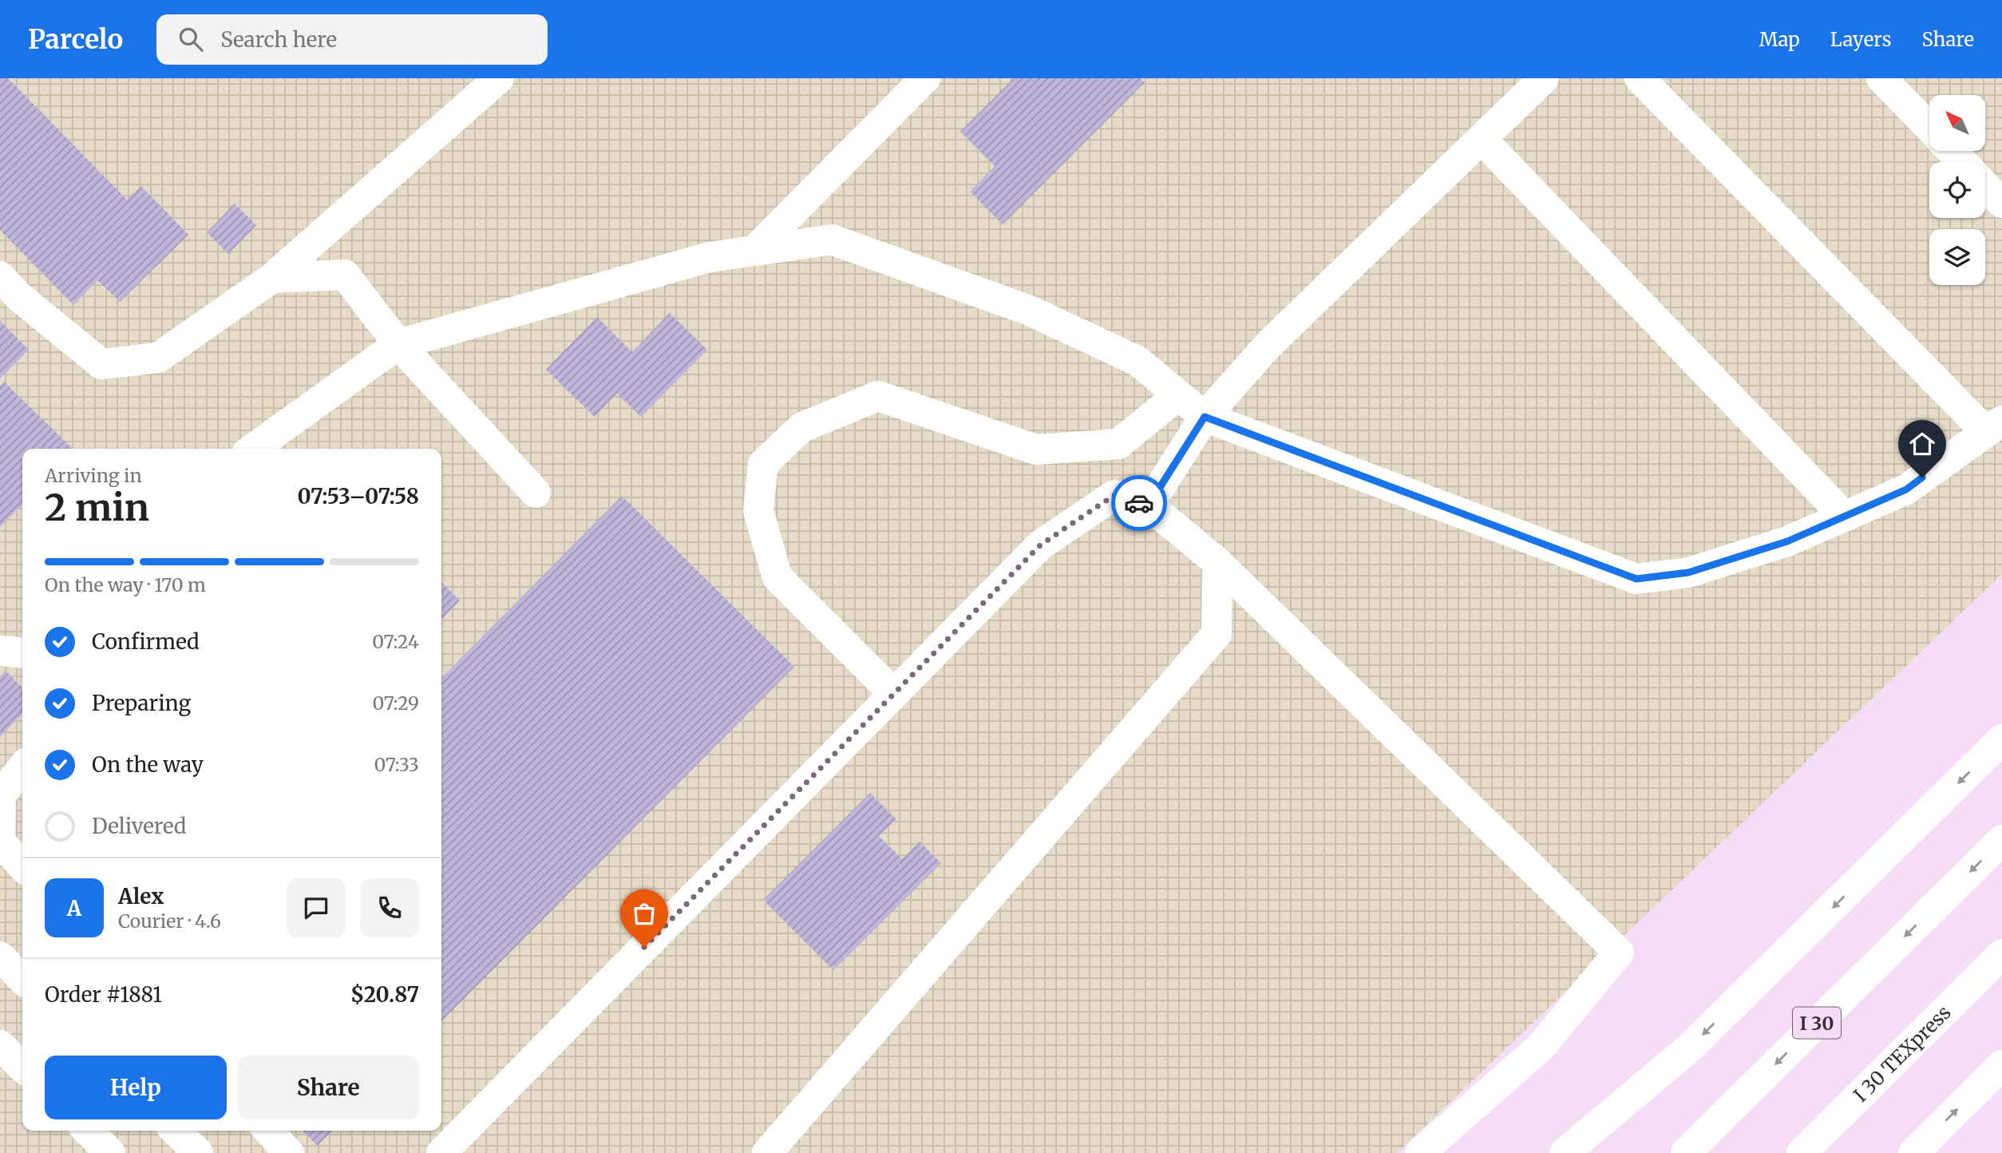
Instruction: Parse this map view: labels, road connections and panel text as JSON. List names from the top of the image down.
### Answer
{
  "streets": {
    "main road": ["I 30", "I 30 TEXpress"]
  },
  "north": "top left",
  "page": {
    "header": "Parcelo",
    "search": "Search here",
    "nav": ["Map", "Layers", "Share"],
    "heading": ["2 min", "Arriving in", "07:53–07:58"],
    "panel": [
      "Alex",
      "Courier · 4.6",
      "Order #1881",
      "$20.87"
    ],
    "bar": "On the way · 170 m",
    "list": [
      ["Confirmed", "07:24"],
      ["Preparing", "07:29"],
      ["On the way", "07:33"],
      "Delivered"
    ],
    "round": "A",
    "buttons": ["Help", "Share"]
  }
}
